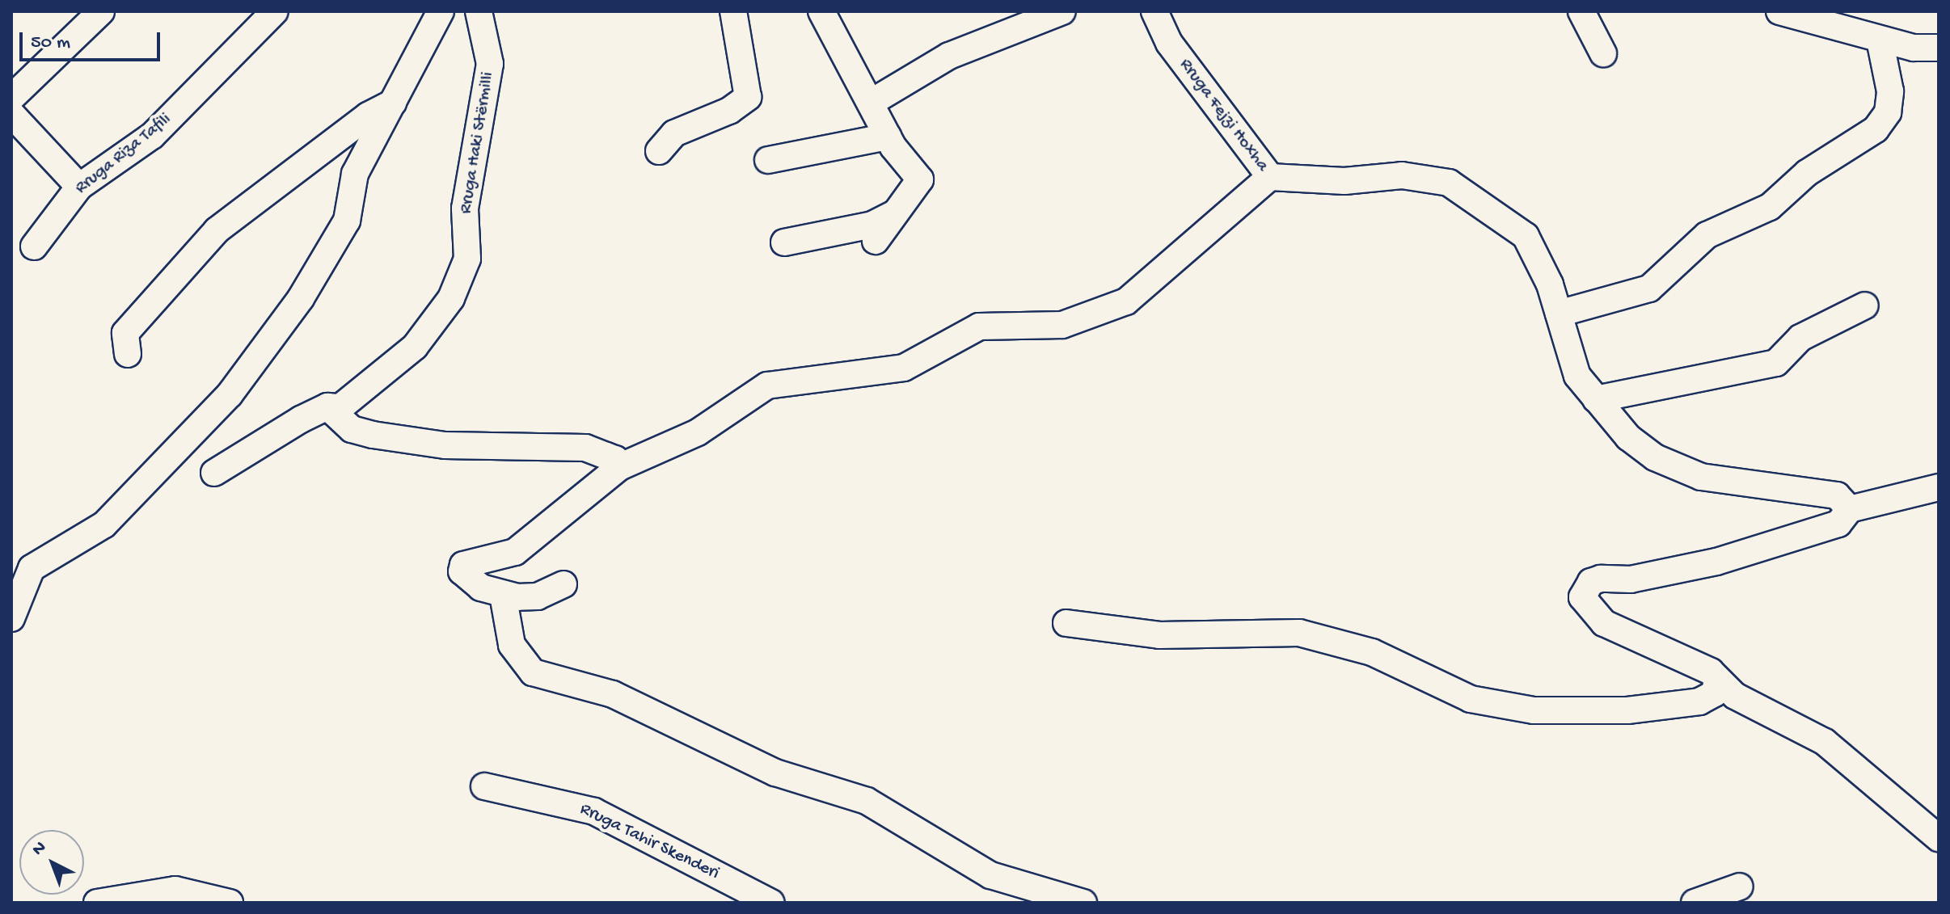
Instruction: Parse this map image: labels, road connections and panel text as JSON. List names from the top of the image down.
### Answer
{
  "streets": {
    "street": [
      "Rruga Fejzi Hoxha",
      "Rruga Haki Stërmilli",
      "Rruga Riza Tafili",
      "Rruga Tahir Skenderi"
    ]
  },
  "scale_bar": "50 m",
  "north": "top left"
}
